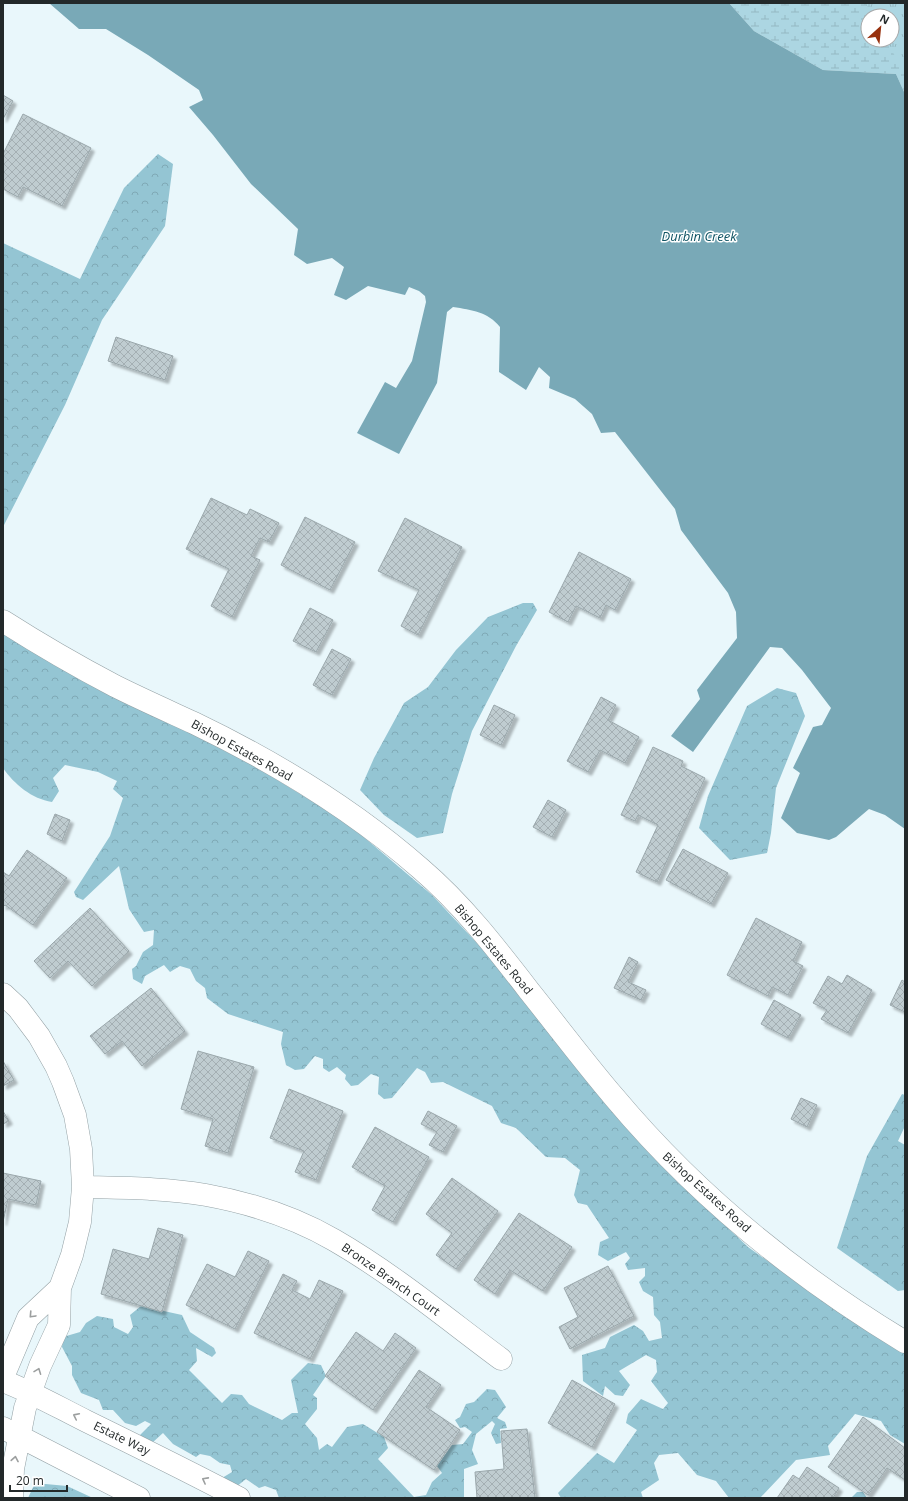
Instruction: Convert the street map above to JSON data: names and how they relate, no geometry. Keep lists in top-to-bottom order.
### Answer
{
  "streets": {
    "street": ["Bishop Estates Road", "Bronze Branch Court", "Estate Way"]
  },
  "water": ["Durbin Creek"],
  "scale_bar": "20 m",
  "north": "top right"
}
